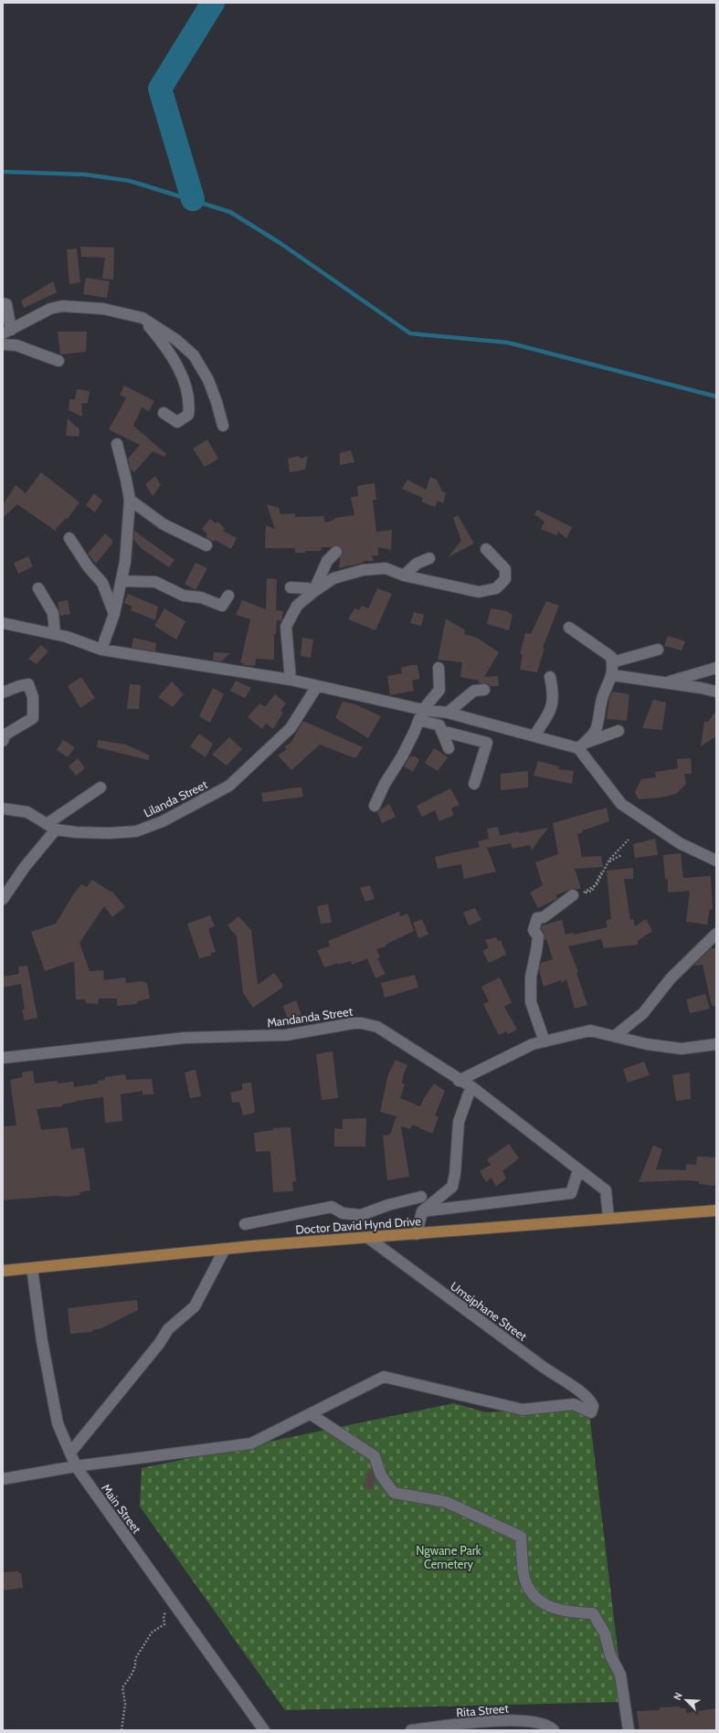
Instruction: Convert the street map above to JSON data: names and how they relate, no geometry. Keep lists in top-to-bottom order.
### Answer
{
  "streets": {
    "main road": ["Doctor David Hynd Drive"],
    "street": [
      "Lilanda Street",
      "Mandanda Street",
      "Umsiphane Street",
      "Main Street",
      "Rita Street"
    ]
  },
  "crossings": [
    ["Mandanda Street", "Doctor David Hynd Drive"],
    ["Doctor David Hynd Drive", "Umsiphane Street"],
    ["Doctor David Hynd Drive", "Main Street"]
  ],
  "parks": ["Ngwane Park Cemetery"],
  "north": "top left"
}
